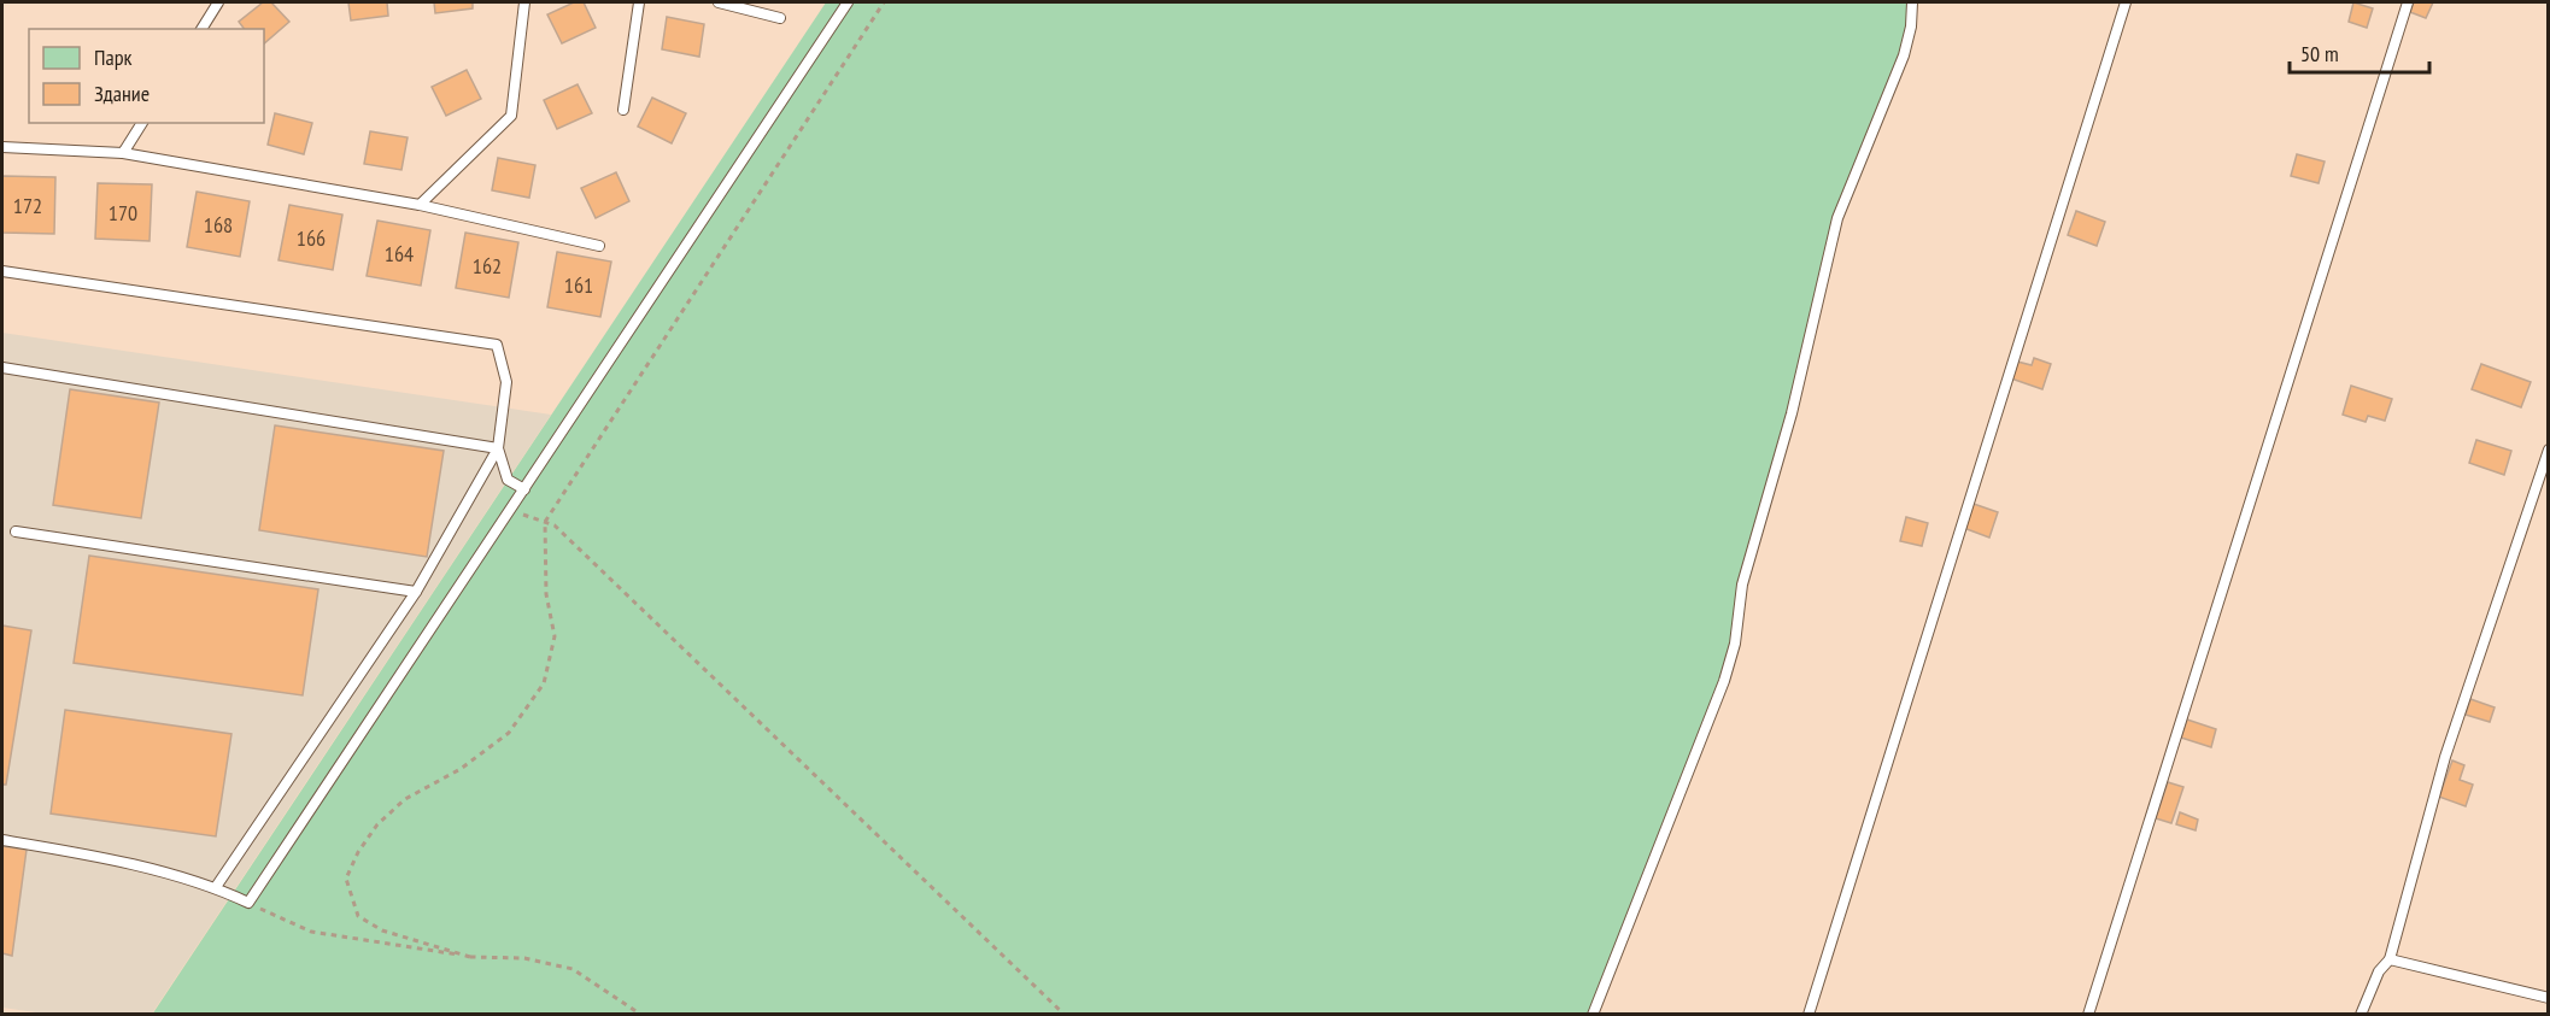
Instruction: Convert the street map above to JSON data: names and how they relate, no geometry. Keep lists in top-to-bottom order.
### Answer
{
  "house_numbers": [
    "172",
    "170",
    "168",
    "166",
    "164",
    "162",
    "161"
  ],
  "legend": ["Парк", "Здание"],
  "scale_bar": "50 m"
}
